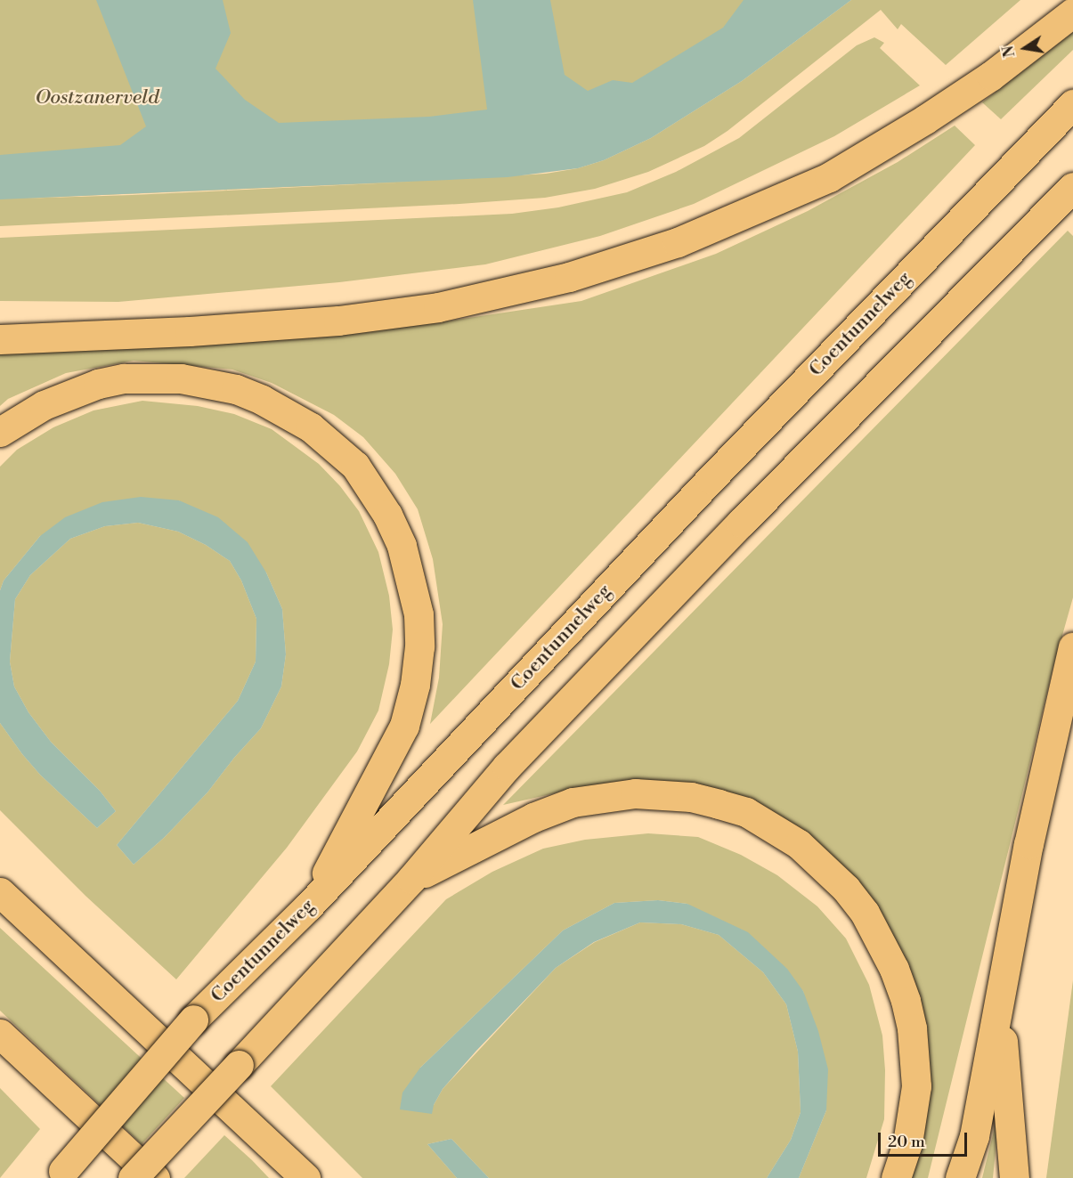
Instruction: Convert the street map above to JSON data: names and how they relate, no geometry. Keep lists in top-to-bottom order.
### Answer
{
  "streets": {
    "highway": ["Coentunnelweg"]
  },
  "parks": ["Oostzanerveld"],
  "scale_bar": "20 m",
  "north": "left"
}
